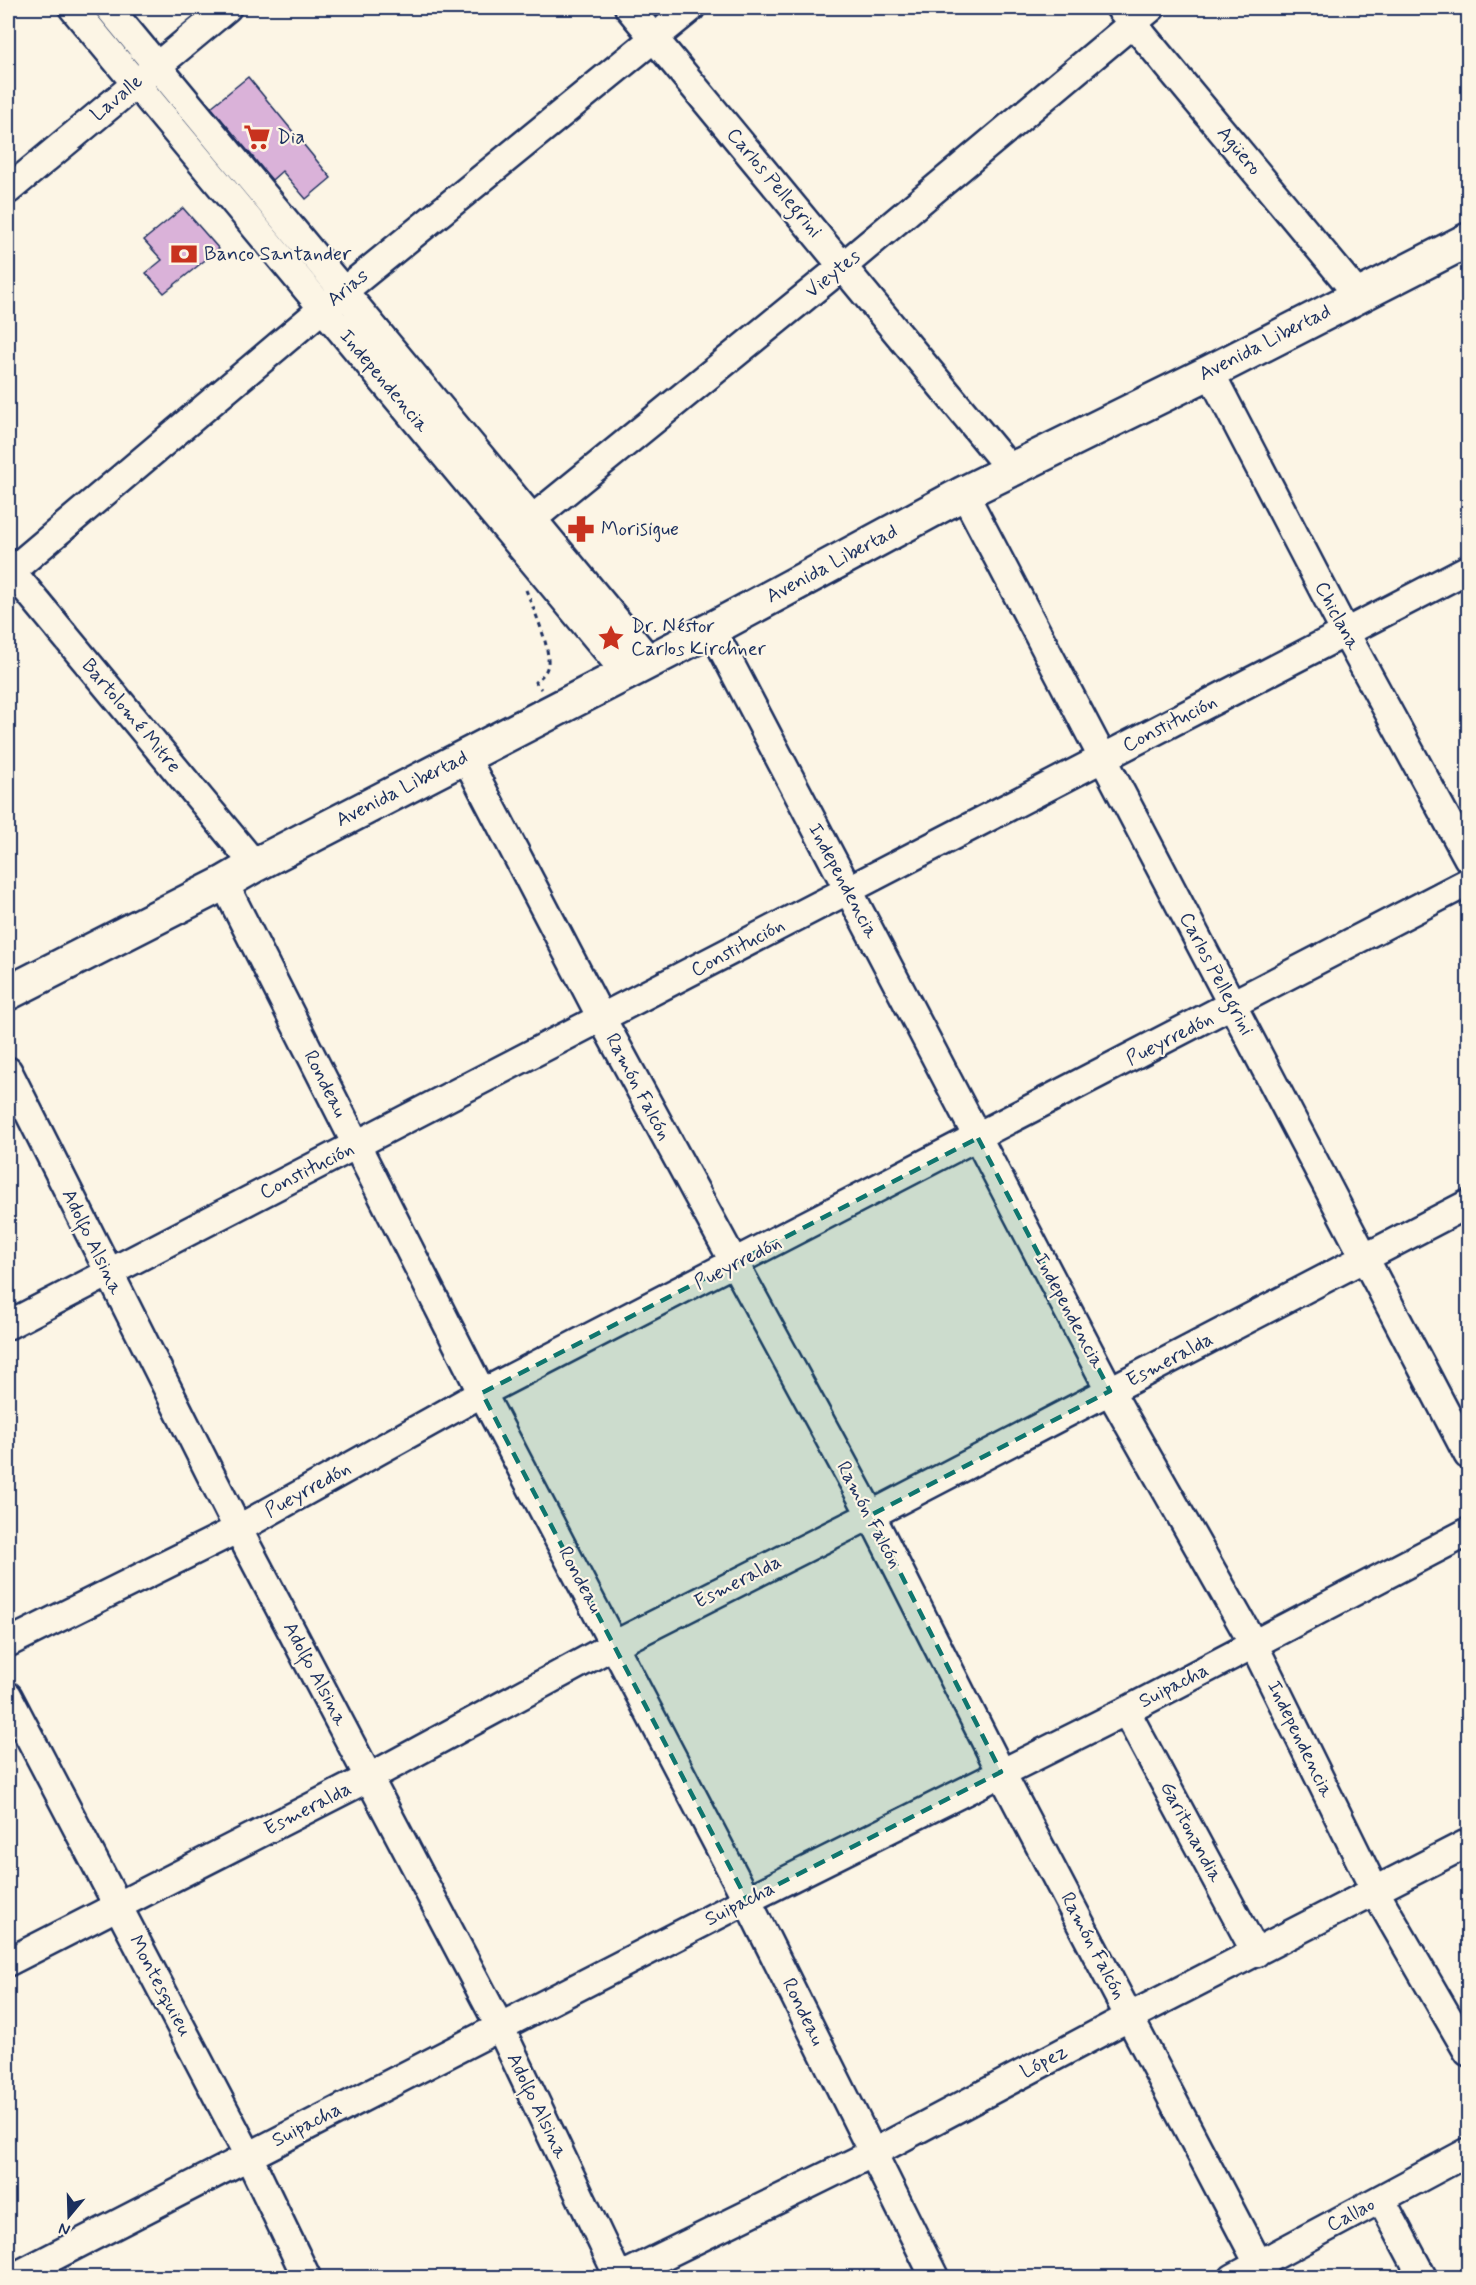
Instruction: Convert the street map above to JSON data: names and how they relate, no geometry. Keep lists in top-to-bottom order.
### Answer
{
  "streets": {
    "main road": ["Avenida Libertad"],
    "street": [
      "Lavalle",
      "Agüero",
      "Carlos Pellegrini",
      "Vieytes",
      "Arias",
      "Independencia",
      "Chiclana",
      "Bartolomé Mitre",
      "Constitución",
      "Pueyrredón",
      "Rondeau",
      "Ramón Falcón",
      "Adolfo Alsina",
      "Esmeralda",
      "Suipacha",
      "Garitonandia",
      "Montesquieu",
      "López",
      "Callao"
    ]
  },
  "crossings": [
    ["Lavalle", "Independencia"],
    ["Agüero", "Vieytes"],
    ["Agüero", "Avenida Libertad"],
    ["Carlos Pellegrini", "Vieytes"],
    ["Carlos Pellegrini", "Arias"],
    ["Carlos Pellegrini", "Avenida Libertad"],
    ["Carlos Pellegrini", "Constitución"],
    ["Carlos Pellegrini", "Pueyrredón"],
    ["Carlos Pellegrini", "Esmeralda"],
    ["Vieytes", "Independencia"],
    ["Arias", "Independencia"],
    ["Arias", "Bartolomé Mitre"],
    ["Avenida Libertad", "Independencia"],
    ["Avenida Libertad", "Chiclana"],
    ["Avenida Libertad", "Bartolomé Mitre"],
    ["Avenida Libertad", "Rondeau"],
    ["Avenida Libertad", "Ramón Falcón"],
    ["Independencia", "Constitución"],
    ["Independencia", "Pueyrredón"],
    ["Independencia", "Esmeralda"],
    ["Independencia", "Suipacha"],
    ["Independencia", "López"],
    ["Chiclana", "Constitución"],
    ["Constitución", "Rondeau"],
    ["Constitución", "Ramón Falcón"],
    ["Constitución", "Adolfo Alsina"],
    ["Pueyrredón", "Rondeau"],
    ["Pueyrredón", "Ramón Falcón"],
    ["Pueyrredón", "Adolfo Alsina"],
    ["Rondeau", "Esmeralda"],
    ["Rondeau", "Suipacha"],
    ["Rondeau", "López"],
    ["Ramón Falcón", "Esmeralda"],
    ["Ramón Falcón", "Suipacha"],
    ["Ramón Falcón", "López"],
    ["Ramón Falcón", "Callao"],
    ["Adolfo Alsina", "Esmeralda"],
    ["Adolfo Alsina", "Suipacha"],
    ["Adolfo Alsina", "López"],
    ["Esmeralda", "Montesquieu"],
    ["Suipacha", "Garitonandia"],
    ["Suipacha", "Montesquieu"],
    ["Garitonandia", "López"]
  ],
  "places": {
    "supermarket": ["Dia"],
    "bank": ["Banco Santander"],
    "pharmacy": ["Morisigue"],
    "place": ["Dr. Néstor Carlos Kirchner"]
  },
  "north": "bottom"
}
